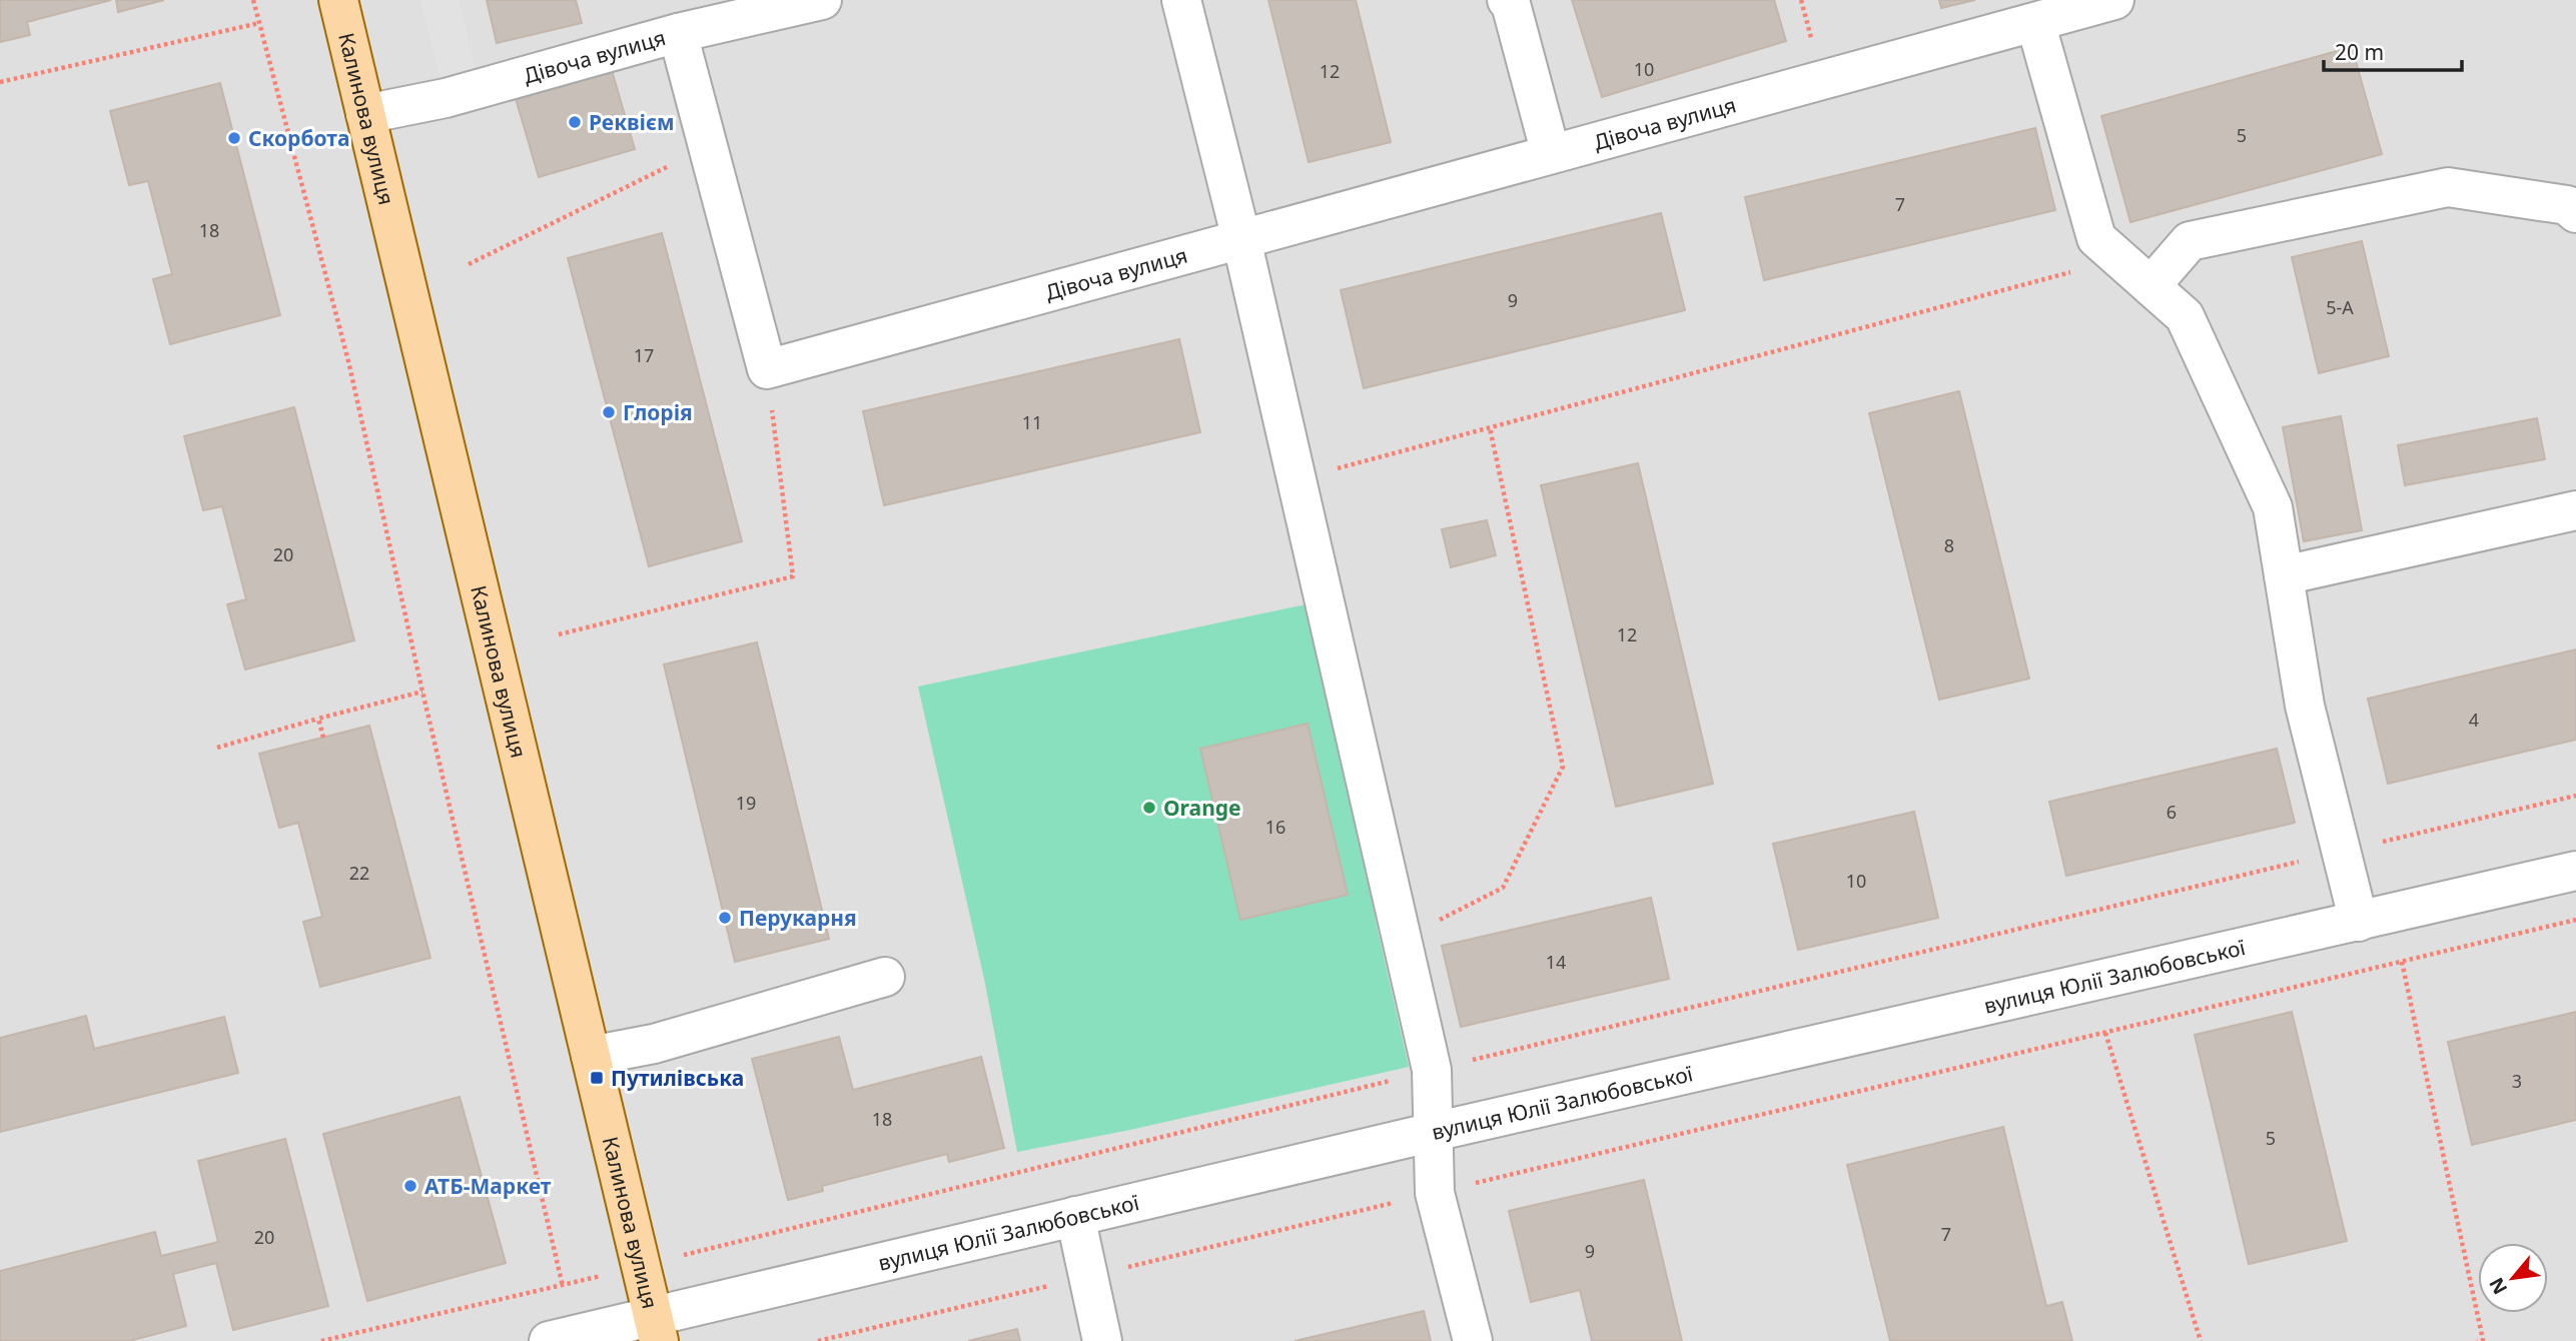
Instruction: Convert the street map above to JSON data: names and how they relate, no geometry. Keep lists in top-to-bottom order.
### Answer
{
  "streets": {
    "main road": ["Калинова вулиця"],
    "street": ["Дівоча вулиця", "вулиця Юлії Залюбовської"]
  },
  "crossings": [
    ["Дівоча вулиця", "Калинова вулиця"],
    ["Калинова вулиця", "вулиця Юлії Залюбовської"]
  ],
  "places": {
    "other": [
      "Реквієм",
      "Скорбота",
      "Глорія",
      "Orange",
      "Перукарня",
      "АТБ-Маркет"
    ],
    "transit": ["Путилівська"]
  },
  "house_numbers": [
    "10",
    "12",
    "5",
    "7",
    "18",
    "9",
    "5-А",
    "17",
    "11",
    "8",
    "20",
    "12",
    "4",
    "19",
    "6",
    "16",
    "22",
    "10",
    "14",
    "3",
    "18",
    "5",
    "7",
    "20",
    "9"
  ],
  "scale_bar": "20 m",
  "north": "bottom left"
}
